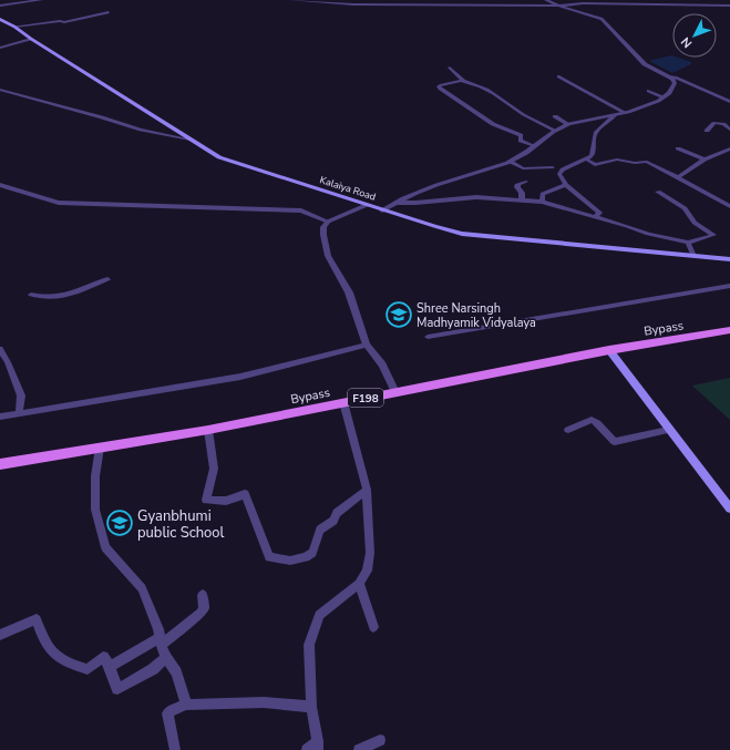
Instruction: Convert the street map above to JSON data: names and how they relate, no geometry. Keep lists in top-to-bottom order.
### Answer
{
  "streets": {
    "main road": ["Kalaiya Road", "Bypass", "F198"]
  },
  "places": {
    "school or university": ["Shree Narsingh Madhyamik Vidyalaya", "Gyanbhumi public School"]
  },
  "north": "bottom left"
}
